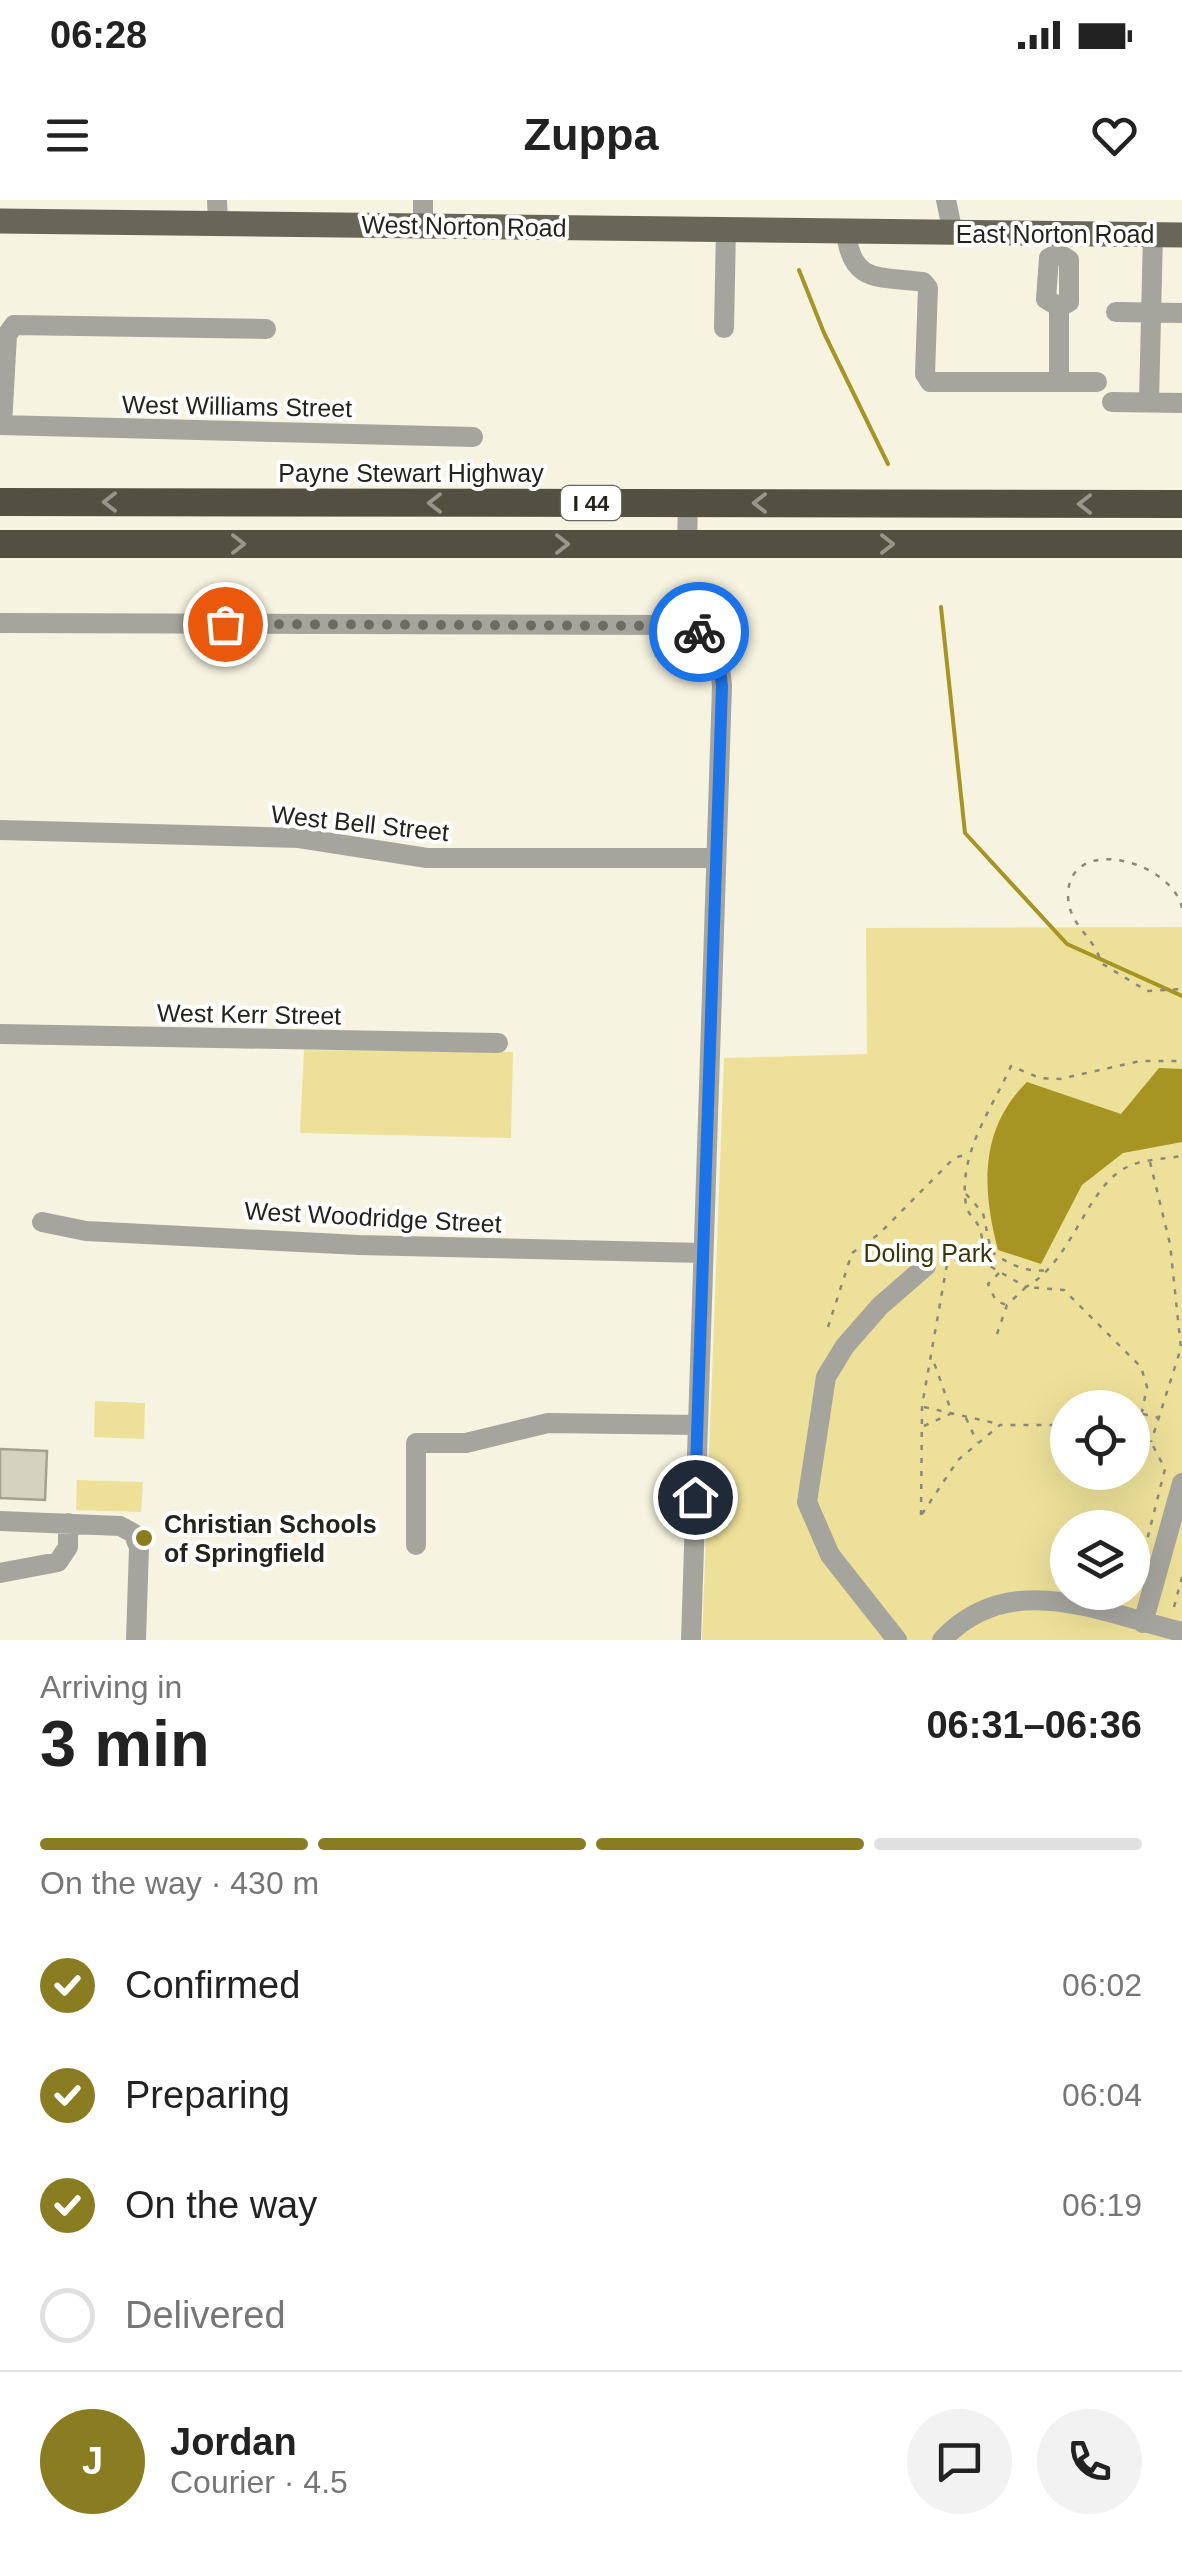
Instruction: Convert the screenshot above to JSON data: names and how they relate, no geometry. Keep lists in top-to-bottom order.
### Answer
{
  "streets": {
    "highway": ["Payne Stewart Highway", "I 44"],
    "main road": ["West Norton Road", "East Norton Road"],
    "street": [
      "West Williams Street",
      "West Bell Street",
      "West Kerr Street",
      "West Woodridge Street"
    ]
  },
  "crossings": [
    ["West Norton Road", "East Norton Road"]
  ],
  "parks": ["Doling Park"],
  "places": ["Christian Schools of Springfield"],
  "page": {
    "status": "06:28",
    "header": "Zuppa",
    "heading": ["3 min", "Arriving in", "06:31–06:36"],
    "panel": ["Jordan", "Courier · 4.5"],
    "bar": "On the way · 430 m",
    "list": [
      ["Confirmed", "06:02"],
      ["Preparing", "06:04"],
      ["On the way", "06:19"],
      "Delivered"
    ],
    "round": "J"
  }
}
